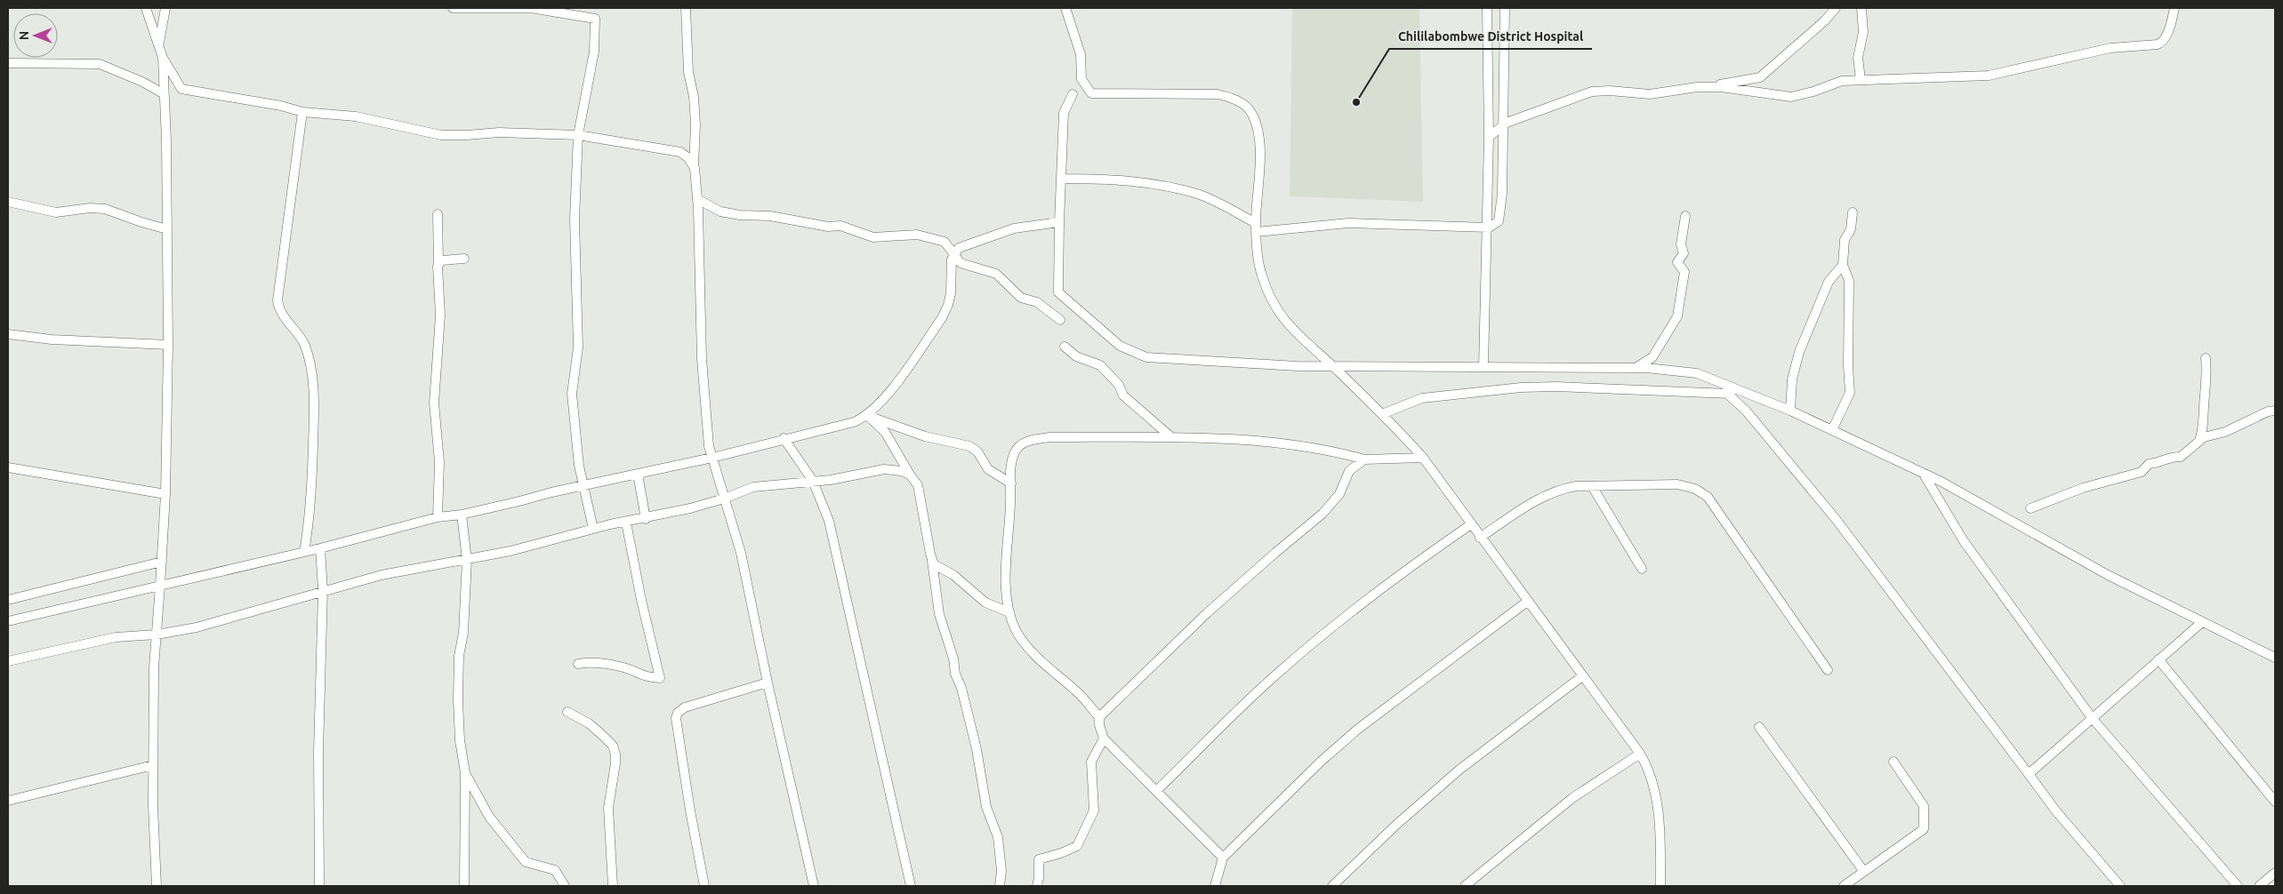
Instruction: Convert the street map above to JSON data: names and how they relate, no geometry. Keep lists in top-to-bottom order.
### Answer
{
  "places": ["Chililabombwe District Hospital"],
  "north": "left"
}
